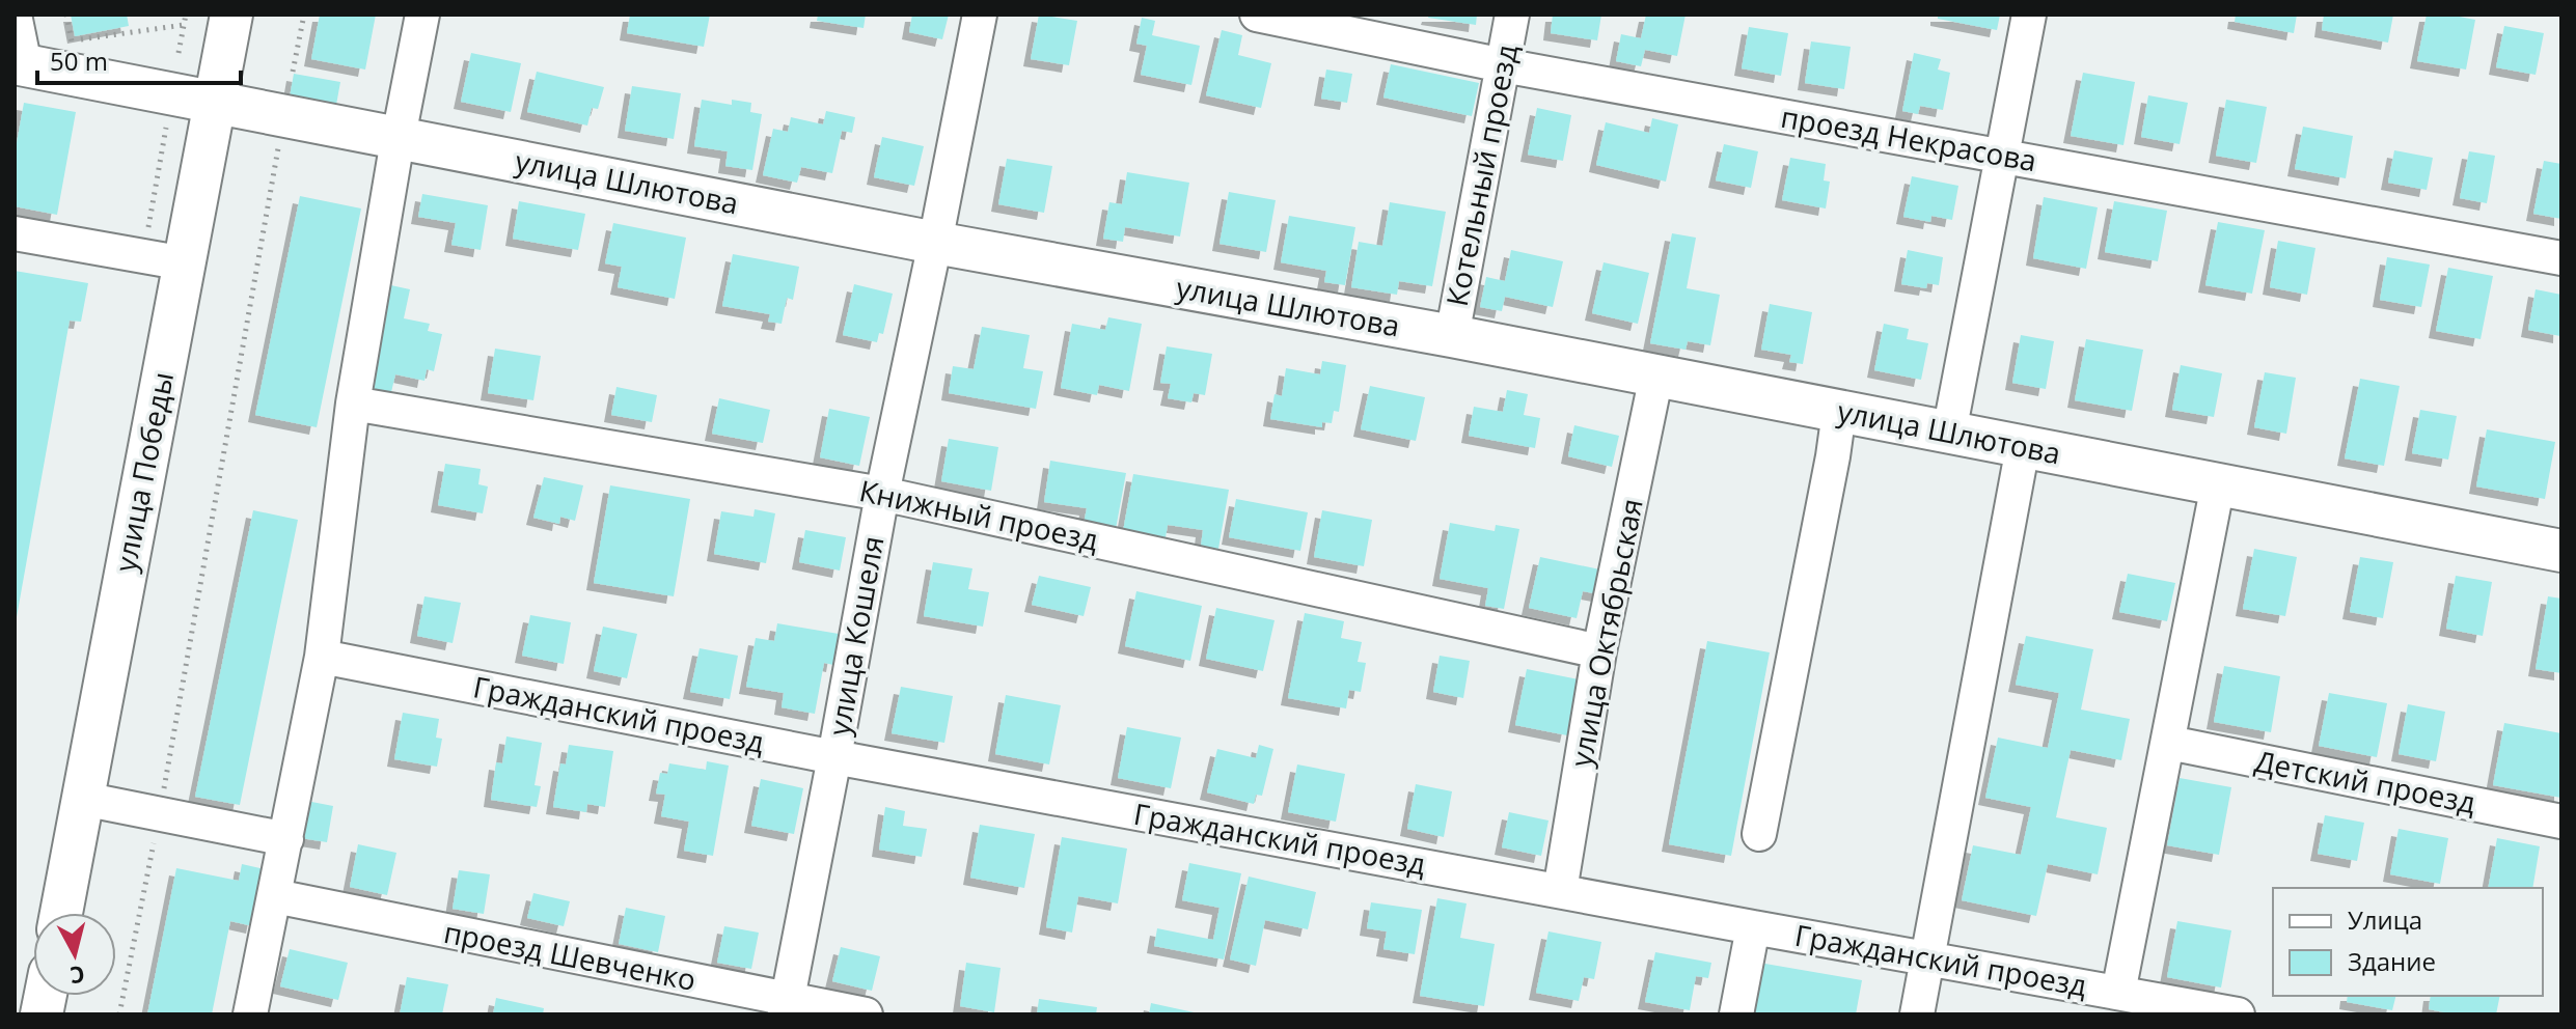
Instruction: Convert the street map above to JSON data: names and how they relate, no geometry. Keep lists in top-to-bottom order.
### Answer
{
  "streets": {
    "main road": ["улица Шлютова", "улица Победы"],
    "street": [
      "проезд Некрасова",
      "Котельный проезд",
      "Книжный проезд",
      "улица Октябрьская",
      "улица Кошеля",
      "Гражданский проезд",
      "Детский проезд",
      "проезд Шевченко"
    ]
  },
  "crossings": [
    ["проезд Некрасова", "Котельный проезд"],
    ["Котельный проезд", "улица Шлютова"],
    ["улица Шлютова", "улица Победы"],
    ["улица Шлютова", "улица Октябрьская"],
    ["улица Шлютова", "улица Кошеля"],
    ["Книжный проезд", "улица Октябрьская"],
    ["Книжный проезд", "улица Кошеля"],
    ["улица Октябрьская", "Гражданский проезд"],
    ["улица Кошеля", "Гражданский проезд"],
    ["улица Кошеля", "проезд Шевченко"]
  ],
  "legend": ["Улица", "Здание"],
  "scale_bar": "50 m",
  "north": "bottom"
}
